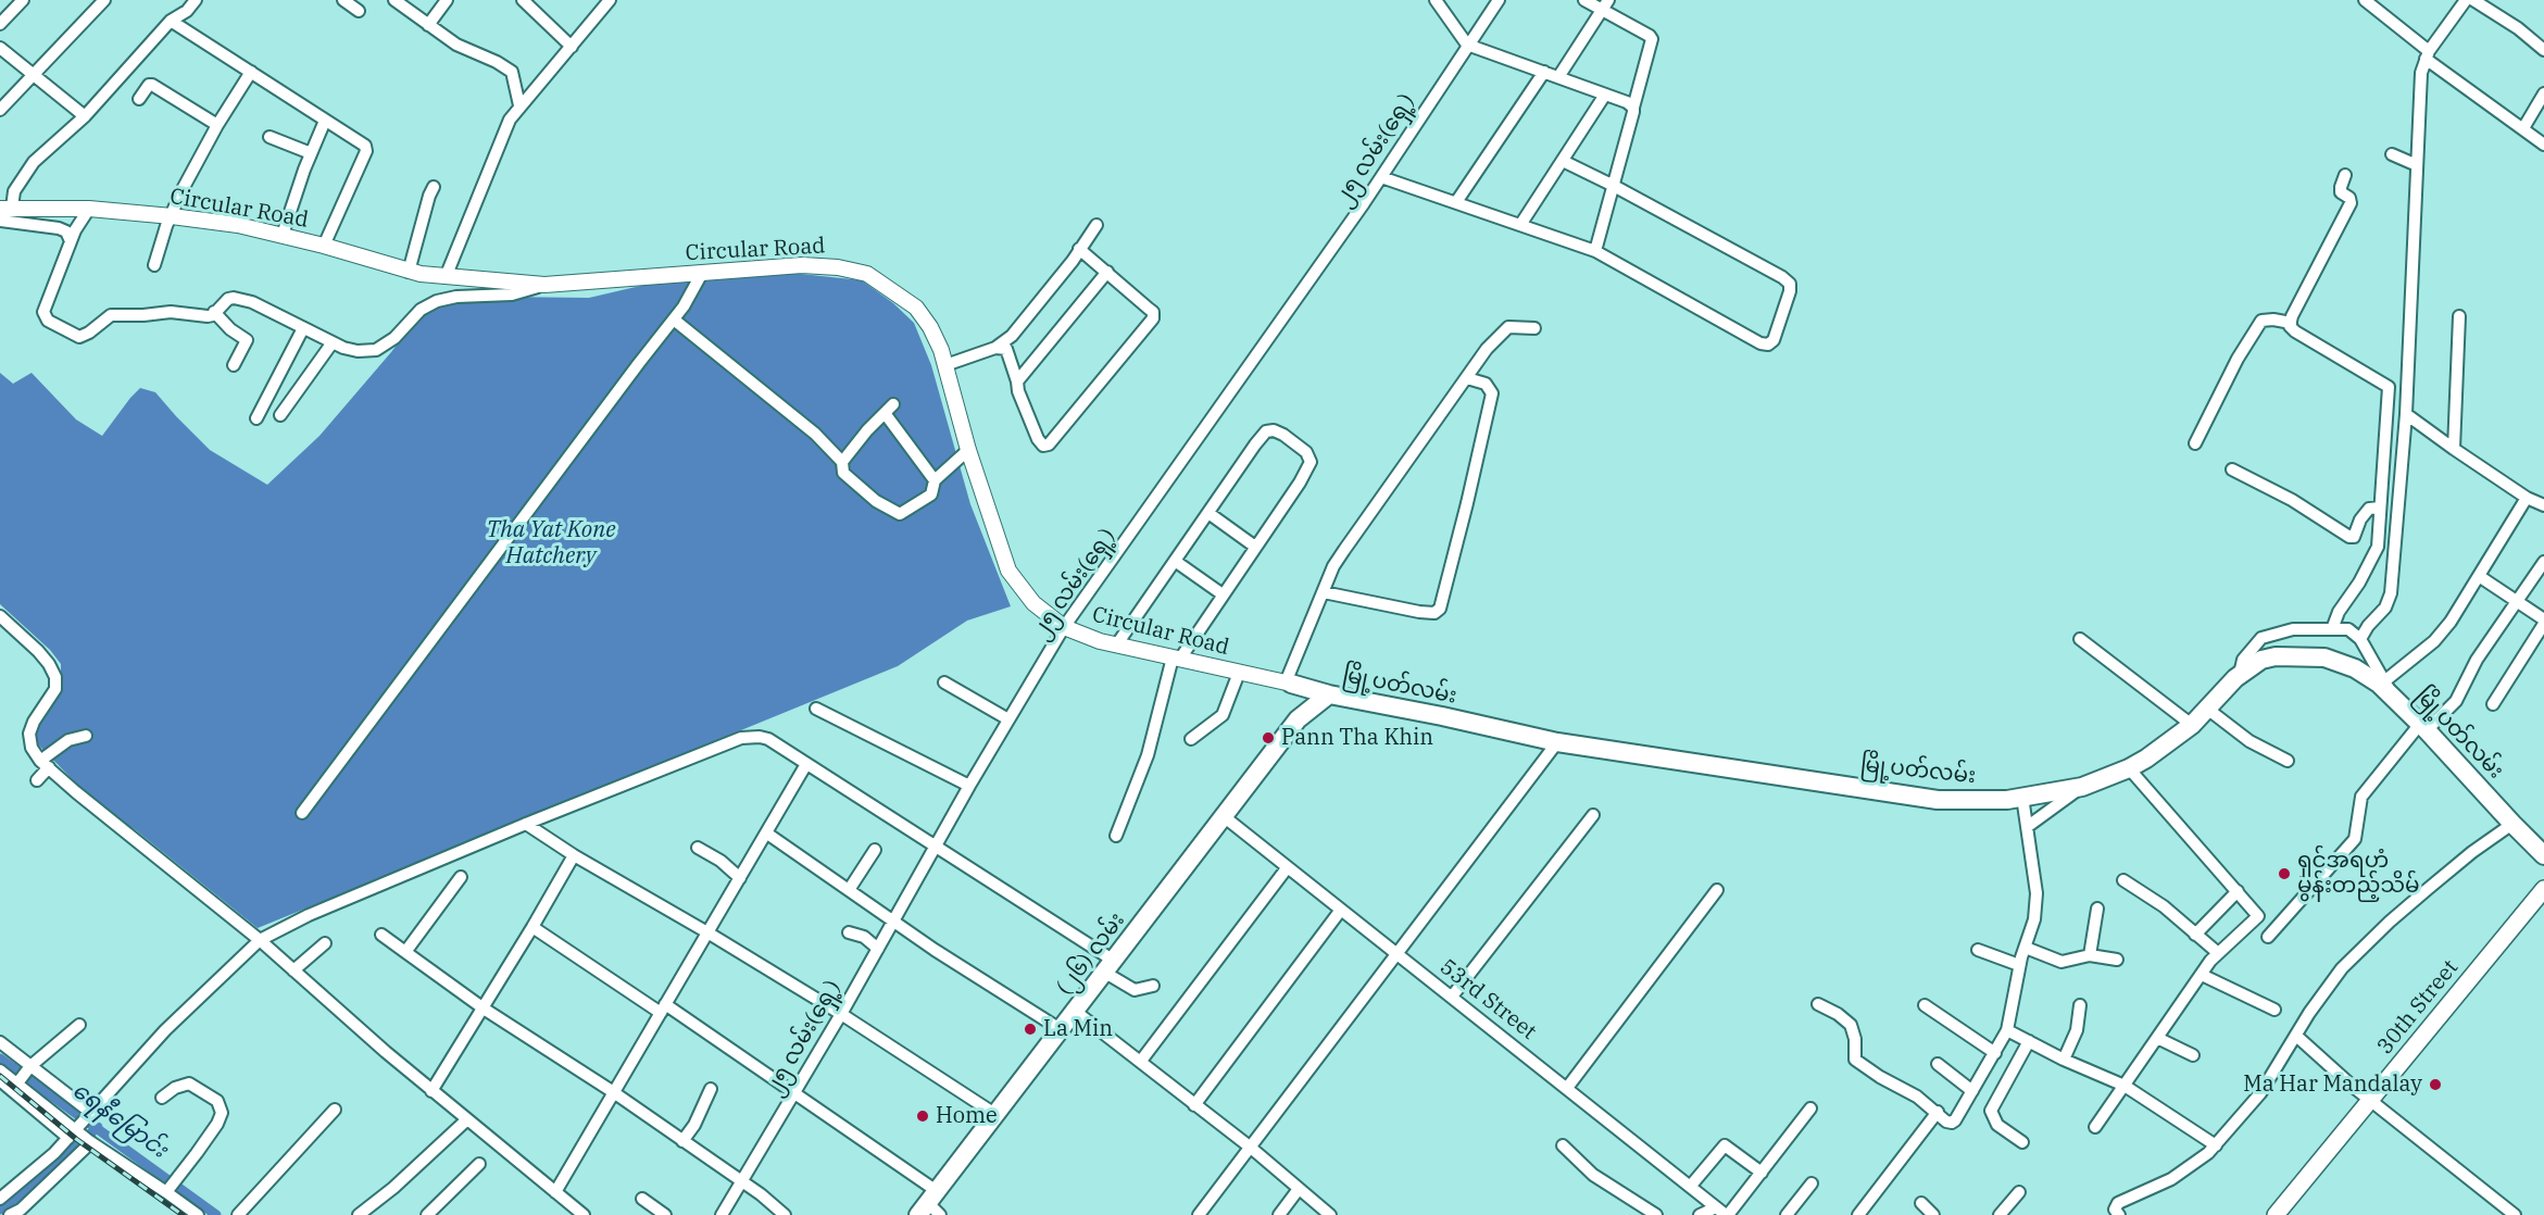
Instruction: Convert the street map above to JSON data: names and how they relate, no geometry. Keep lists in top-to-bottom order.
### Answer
{
  "streets": {
    "main road": ["မြို့ပတ်လမ်း", "(၂၆) လမ်း", "30th Street"],
    "street": ["၂၅ လမ်း(ရှေ့)", "Circular Road", "53rd Street"]
  },
  "crossings": [
    ["၂၅ လမ်း(ရှေ့)", "Circular Road"],
    ["Circular Road", "မြို့ပတ်လမ်း"],
    ["မြို့ပတ်လမ်း", "(၂၆) လမ်း"],
    ["(၂၆) လမ်း", "53rd Street"]
  ],
  "water": ["Tha Yat Kone Hatchery", "ရေနီမြောင်း"],
  "places": [
    "Pann Tha Khin",
    "ရှင်အရဟံ မွန်းတည့်သိမ်",
    "La Min",
    "Ma Har Mandalay",
    "Home"
  ]
}
